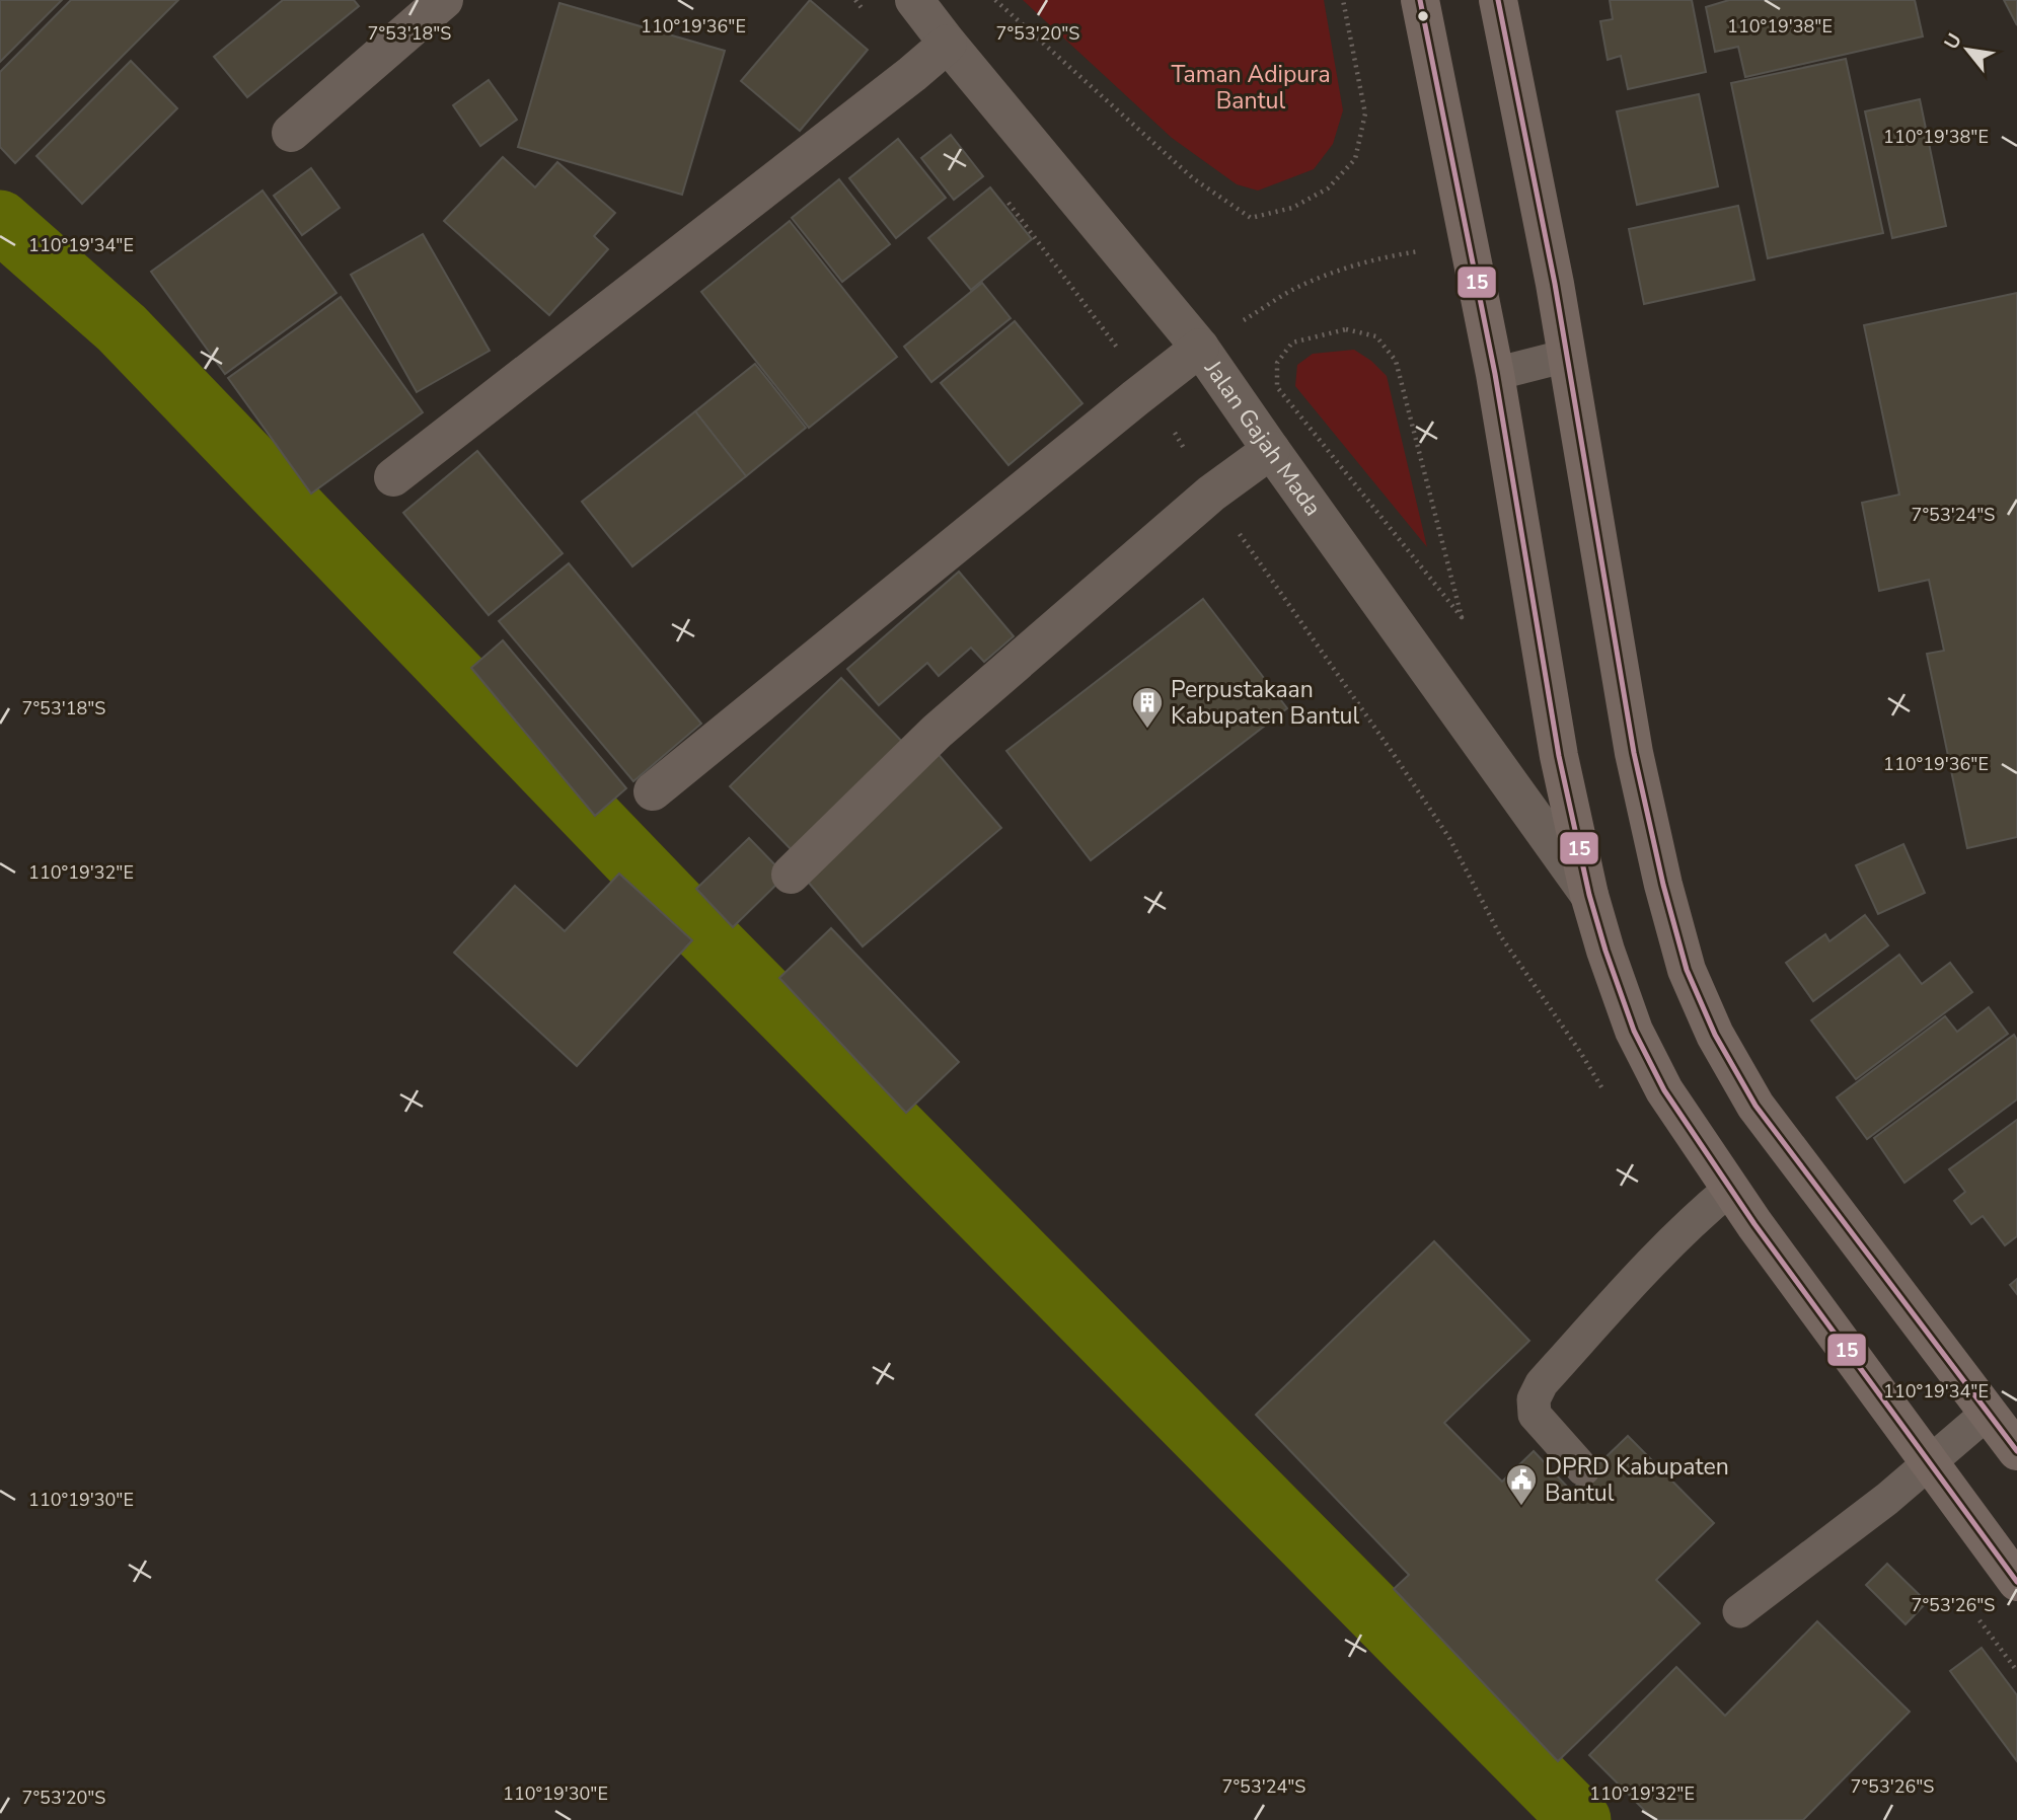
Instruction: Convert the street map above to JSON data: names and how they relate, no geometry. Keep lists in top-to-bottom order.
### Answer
{
  "streets": {
    "street": ["Jalan Gajah Mada"]
  },
  "parks": ["Taman Adipura Bantul"],
  "places": {
    "building": ["Perpustakaan Kabupaten Bantul"],
    "public building": ["DPRD Kabupaten Bantul"]
  },
  "lines": ["transit line 15"],
  "north": "top left",
  "coordinates": [
    "110°19'36\"E",
    "110°19'38\"E",
    "7°53'18\"S",
    "7°53'20\"S",
    "110°19'34\"E",
    "7°53'24\"S",
    "110°19'32\"E",
    "110°19'30\"E",
    "7°53'26\"S"
  ]
}
